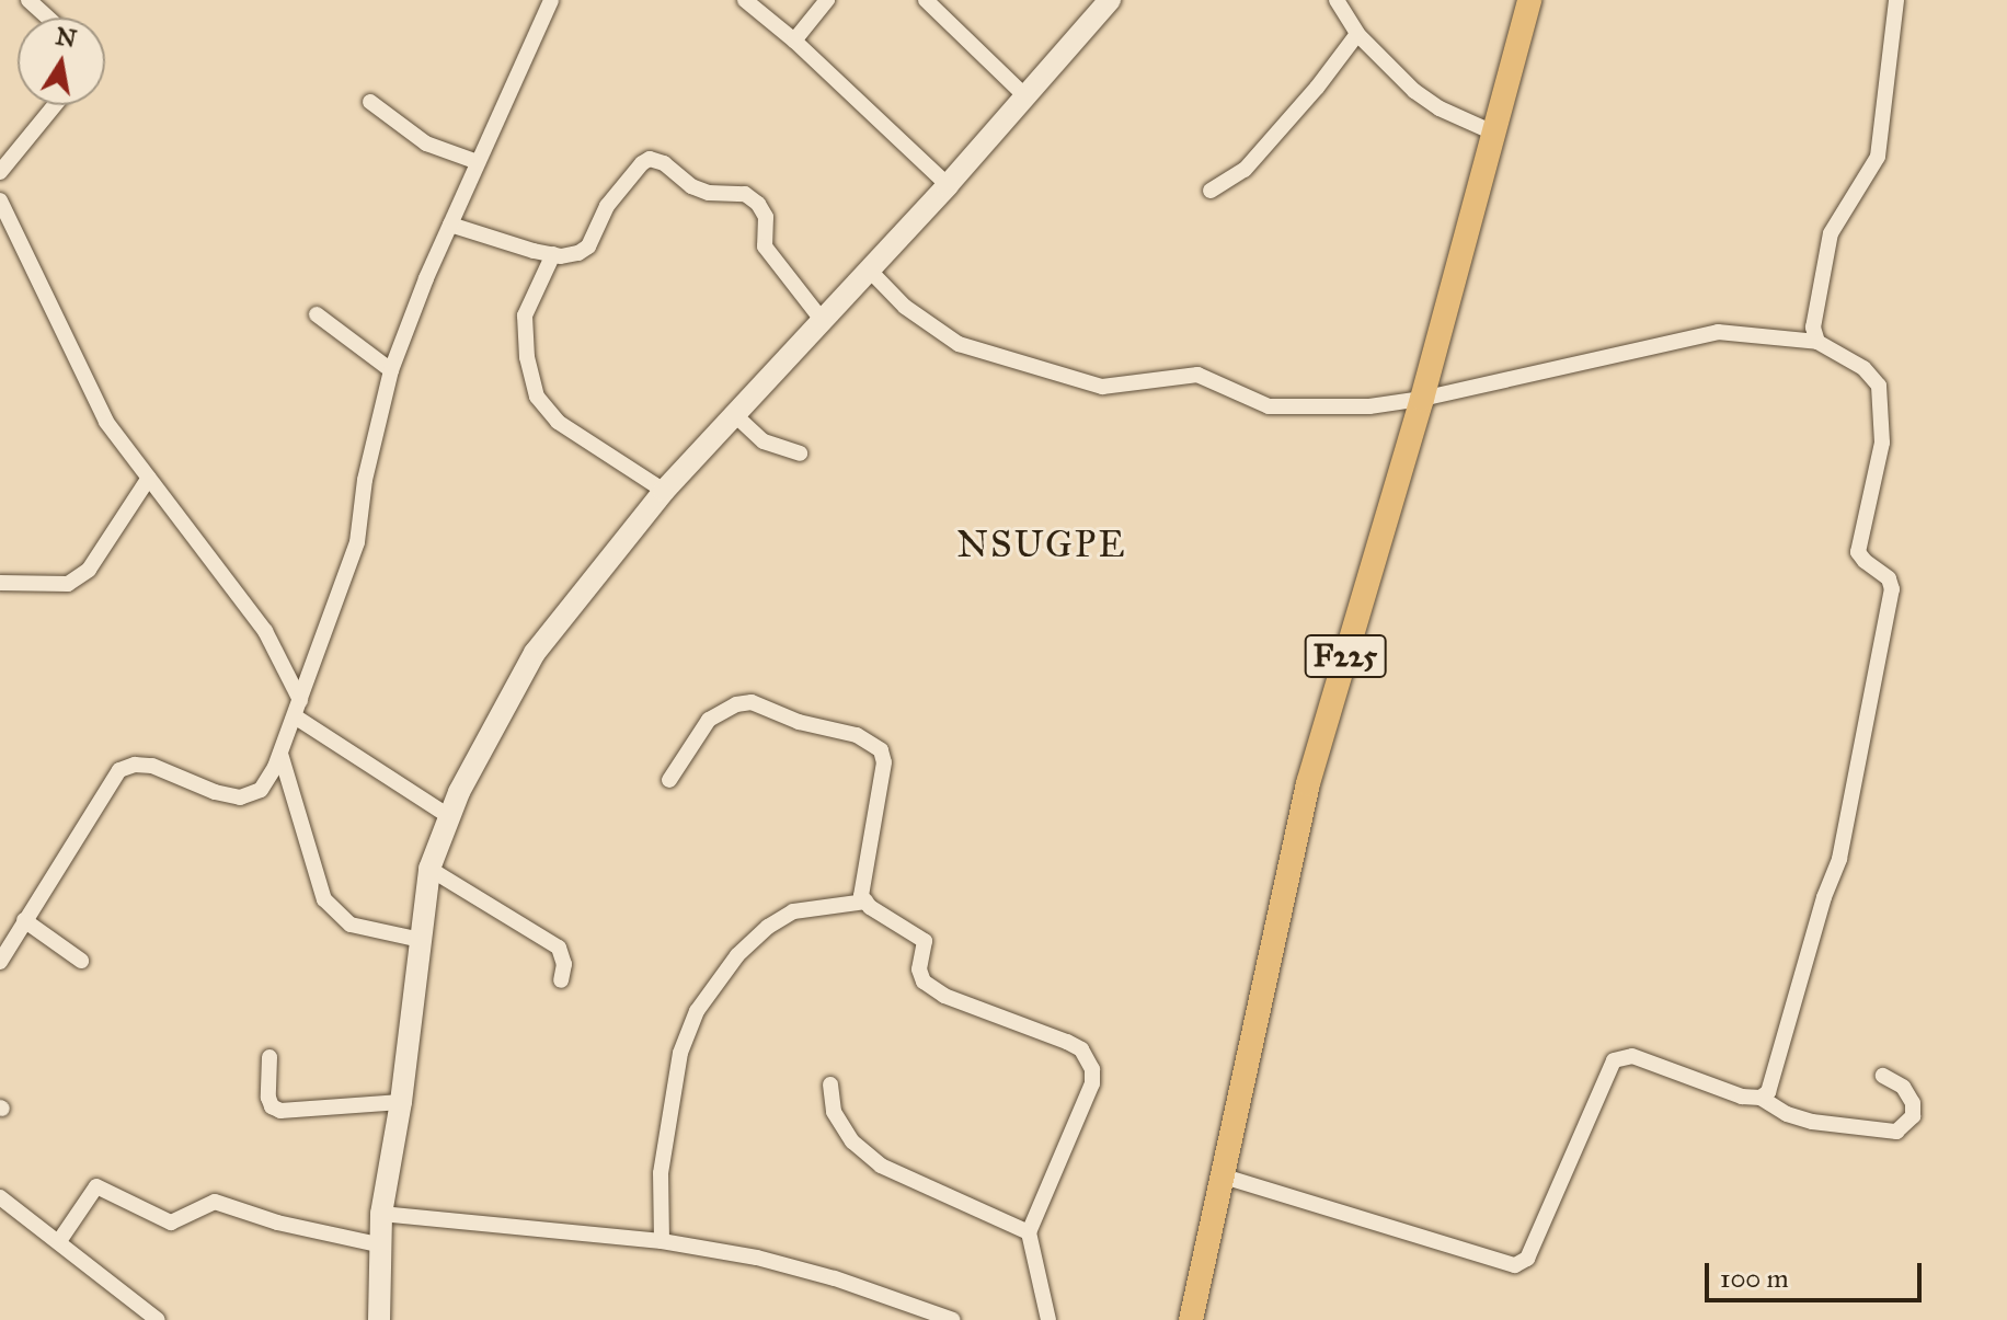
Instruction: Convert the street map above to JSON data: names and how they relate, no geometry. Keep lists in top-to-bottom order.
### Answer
{
  "streets": {
    "main road": ["F225"]
  },
  "districts": ["NSUGPE"],
  "scale_bar": "100 m",
  "north": "top"
}
